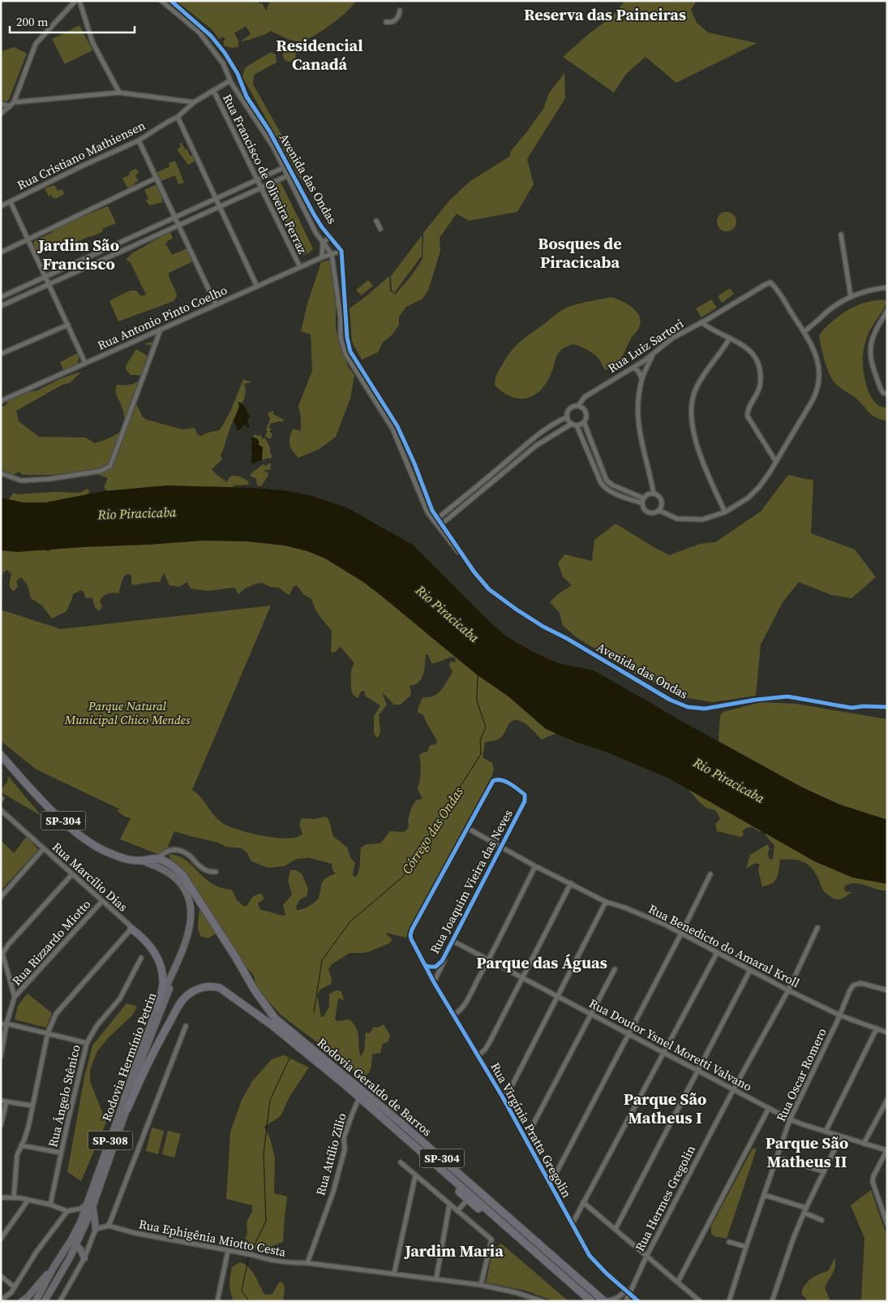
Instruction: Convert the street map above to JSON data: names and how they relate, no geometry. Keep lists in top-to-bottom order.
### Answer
{
  "streets": {
    "highway": ["SP-304", "Rodovia Geraldo de Barros"],
    "main road": ["Rodovia Hermínio Petrin", "SP-308"],
    "street": [
      "Rua Cristiano Mathiensen",
      "Rua Francisco de Oliveira Ferraz",
      "Avenida das Ondas",
      "Rua Antonio Pinto Coelho",
      "Rua Luiz Sartori",
      "Rua Marcílio Dias",
      "Rua Joaquim Vieira das Neves",
      "Rua Rizzardo Miotto",
      "Rua Benedicto do Amaral Kroll",
      "Rua Doutor Ysnel Moretti Valvano",
      "Rua Oscar Romero",
      "Rua Ângelo Stênico",
      "Rua Virgínia Pratta Gregolin",
      "Rua Attílio Zilio",
      "Rua Hermes Gregolin",
      "Rua Ephigênia Miotto Cesta"
    ]
  },
  "crossings": [
    ["Rua Cristiano Mathiensen", "Rua Francisco de Oliveira Ferraz"],
    ["Rua Cristiano Mathiensen", "Avenida das Ondas"],
    ["Rua Francisco de Oliveira Ferraz", "Rua Antonio Pinto Coelho"],
    ["Avenida das Ondas", "Rua Antonio Pinto Coelho"],
    ["SP-304", "Rodovia Hermínio Petrin"],
    ["Rua Marcílio Dias", "Rua Rizzardo Miotto"],
    ["Rua Joaquim Vieira das Neves", "Rua Benedicto do Amaral Kroll"],
    ["Rua Joaquim Vieira das Neves", "Rua Doutor Ysnel Moretti Valvano"],
    ["Rua Joaquim Vieira das Neves", "Rua Virgínia Pratta Gregolin"],
    ["Rua Benedicto do Amaral Kroll", "Rua Oscar Romero"],
    ["Rua Benedicto do Amaral Kroll", "Rua Virgínia Pratta Gregolin"],
    ["Rua Benedicto do Amaral Kroll", "Rua Hermes Gregolin"],
    ["Rua Doutor Ysnel Moretti Valvano", "Rua Oscar Romero"],
    ["Rua Doutor Ysnel Moretti Valvano", "Rua Hermes Gregolin"],
    ["Rodovia Geraldo de Barros", "Rua Attílio Zilio"],
    ["Rua Virgínia Pratta Gregolin", "Rua Hermes Gregolin"],
    ["Rua Attílio Zilio", "Rua Ephigênia Miotto Cesta"]
  ],
  "districts": [
    "Reserva das Paineiras",
    "Residencial Canadá",
    "Bosques de Piracicaba",
    "Jardim São Francisco",
    "Parque das Águas",
    "Parque São Matheus I",
    "Parque São Matheus II",
    "Jardim Maria"
  ],
  "water": ["Rio Piracicaba", "Córrego das Ondas"],
  "parks": ["Parque Natural Municipal Chico Mendes"],
  "scale_bar": "200 m"
}
